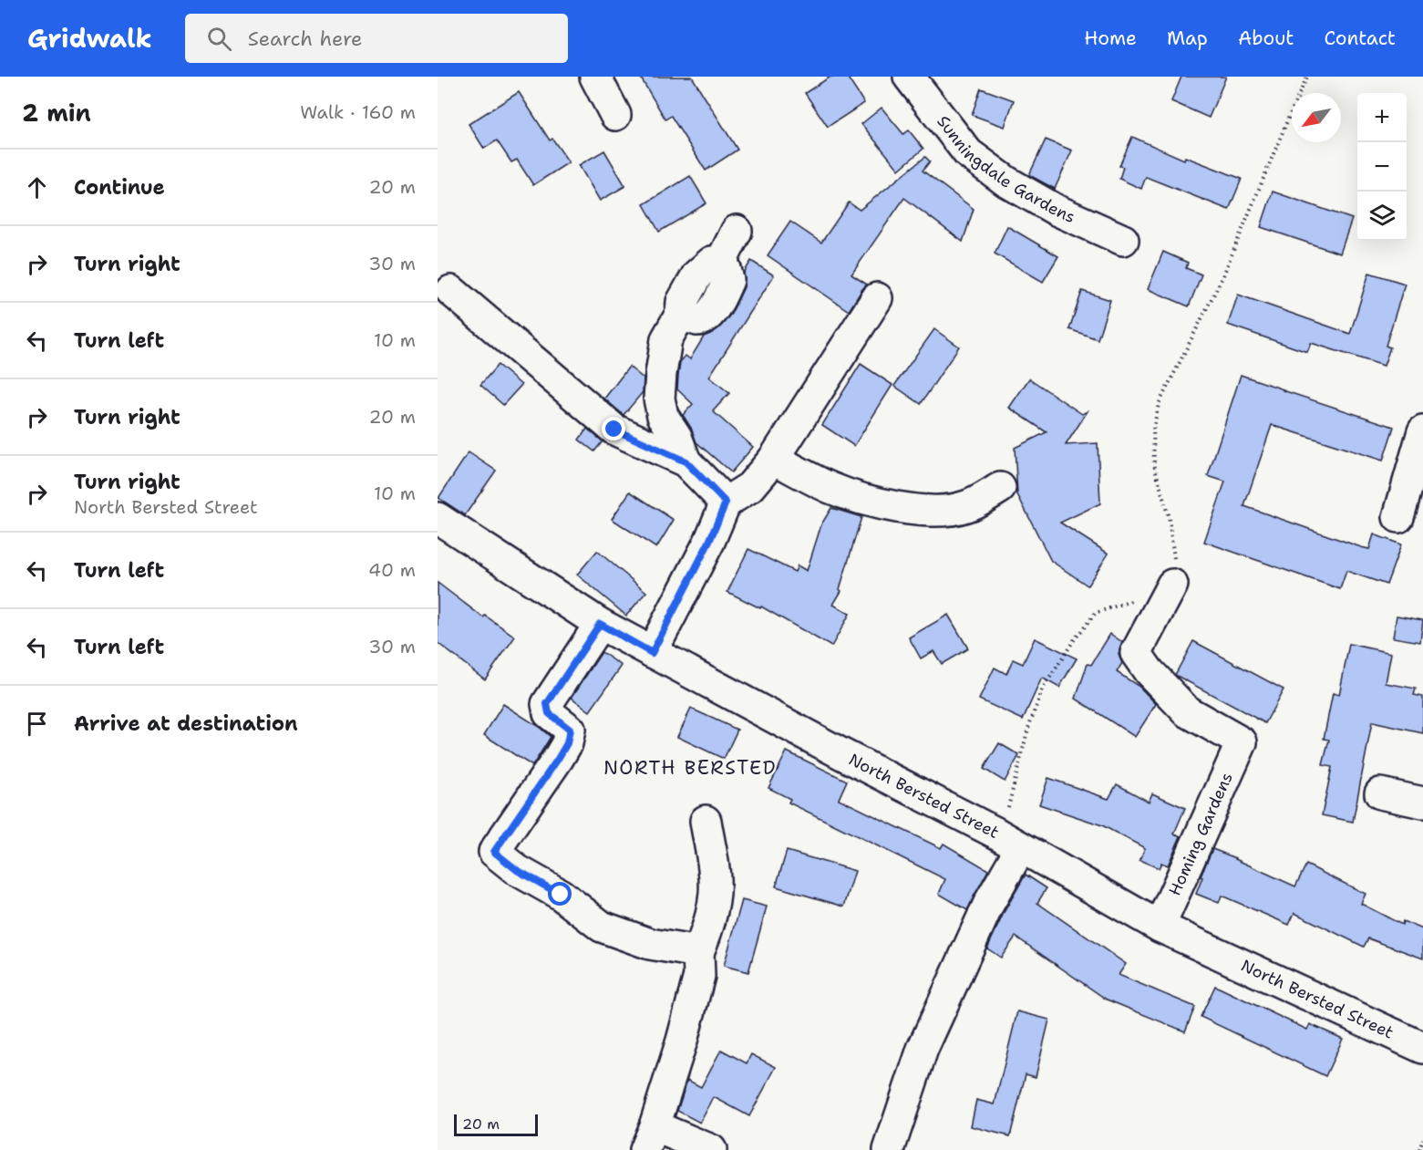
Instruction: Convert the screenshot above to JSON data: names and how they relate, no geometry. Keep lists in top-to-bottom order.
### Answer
{
  "streets": {
    "street": ["Sunningdale Gardens", "North Bersted Street", "Homing Gardens"]
  },
  "crossings": [
    ["North Bersted Street", "Homing Gardens"]
  ],
  "districts": ["NORTH BERSTED"],
  "scale_bar": "20 m",
  "north": "bottom left",
  "page": {
    "header": "Gridwalk",
    "search": "Search here",
    "nav": [
      "Home",
      "Map",
      "About",
      "Contact"
    ],
    "heading": ["2 min", "Walk · 160 m"],
    "map_buttons": ["+", "−"],
    "list": [
      ["Continue", "20 m"],
      ["Turn right", "30 m"],
      ["Turn left", "10 m"],
      ["Turn right", "20 m"],
      ["Turn right", "North Bersted Street", "10 m"],
      ["Turn left", "40 m"],
      ["Turn left", "30 m"],
      "Arrive at destination"
    ],
    "scale": "20 m"
  }
}
